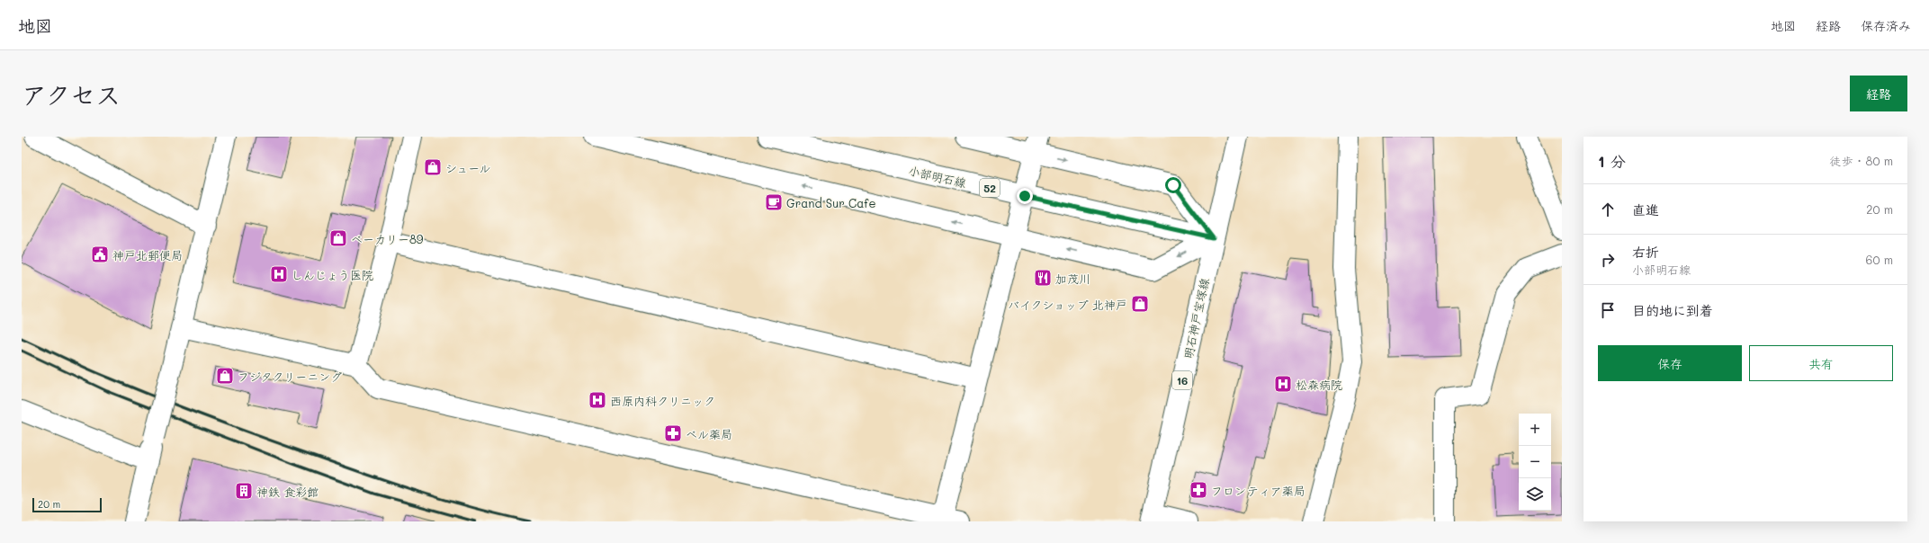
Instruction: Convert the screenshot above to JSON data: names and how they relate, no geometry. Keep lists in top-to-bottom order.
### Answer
{
  "streets": {
    "street": [
      "小部明石線",
      "52",
      "明石神戸宝塚線",
      "16"
    ]
  },
  "crossings": [
    ["小部明石線", "明石神戸宝塚線"]
  ],
  "places": {
    "shop": [
      "シュール",
      "ベーカリー89",
      "バイクショップ 北神戸",
      "フジタクリーニング"
    ],
    "cafe": ["Grand Sur Cafe"],
    "public building": ["神戸北郵便局"],
    "hospital": ["しんじょう医院", "松森病院", "西原内科クリニック"],
    "restaurant": ["加茂川"],
    "pharmacy": ["ベル薬局", "フロンティア薬局"],
    "building": ["神鉄 食彩館"]
  },
  "scale_bar": "20 m",
  "page": {
    "header": "地図",
    "nav": ["地図", "経路", "保存済み"],
    "title": "アクセス",
    "buttons": [
      "経路",
      ["保存", "共有"]
    ],
    "heading": ["1 分", "徒歩 · 80 m"],
    "list": [
      ["直進", "20 m"],
      ["右折", "小部明石線", "60 m"],
      "目的地に到着"
    ],
    "map_buttons": ["+", "−"],
    "scale": "20 m"
  }
}
